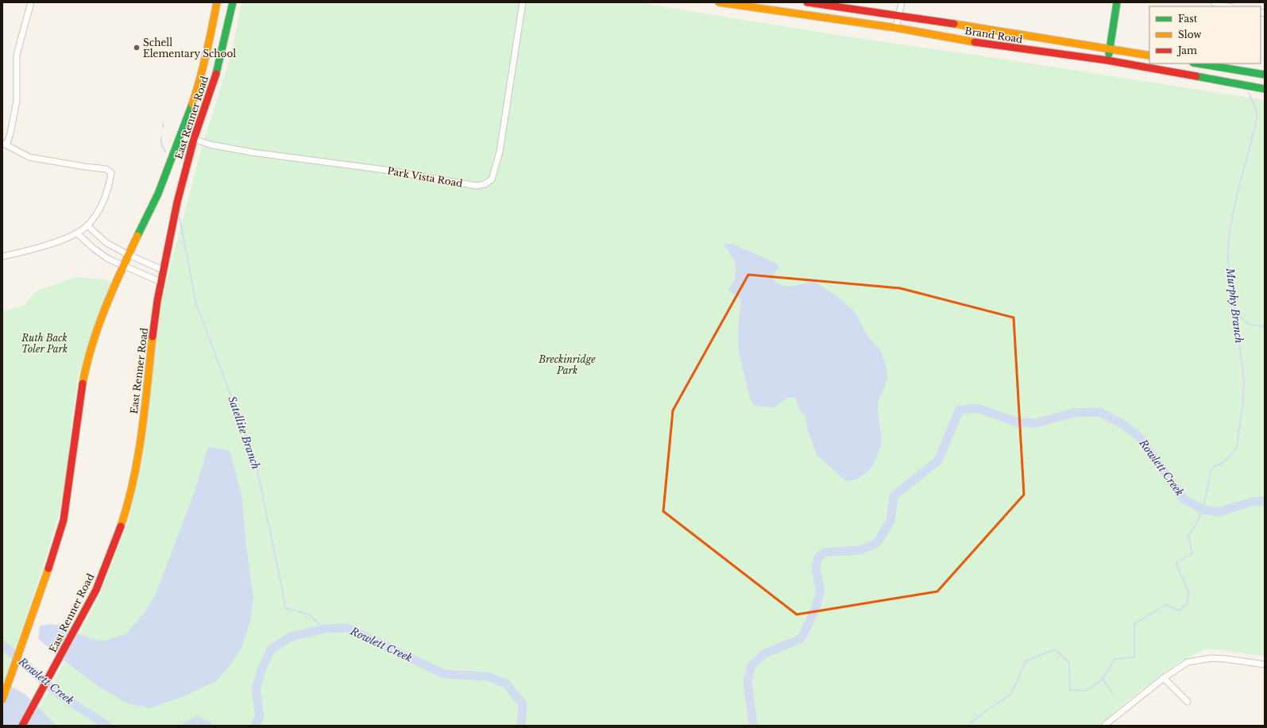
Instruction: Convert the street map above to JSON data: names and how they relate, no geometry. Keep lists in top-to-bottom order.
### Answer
{
  "streets": {
    "main road": ["Brand Road", "East Renner Road"],
    "street": ["Park Vista Road"]
  },
  "crossings": [
    ["East Renner Road", "Park Vista Road"]
  ],
  "water": ["Murphy Branch", "Satellite Branch", "Rowlett Creek"],
  "parks": ["Ruth Back Toler Park", "Breckinridge Park"],
  "places": ["Schell Elementary School"],
  "legend": ["Fast", "Slow", "Jam"]
}
